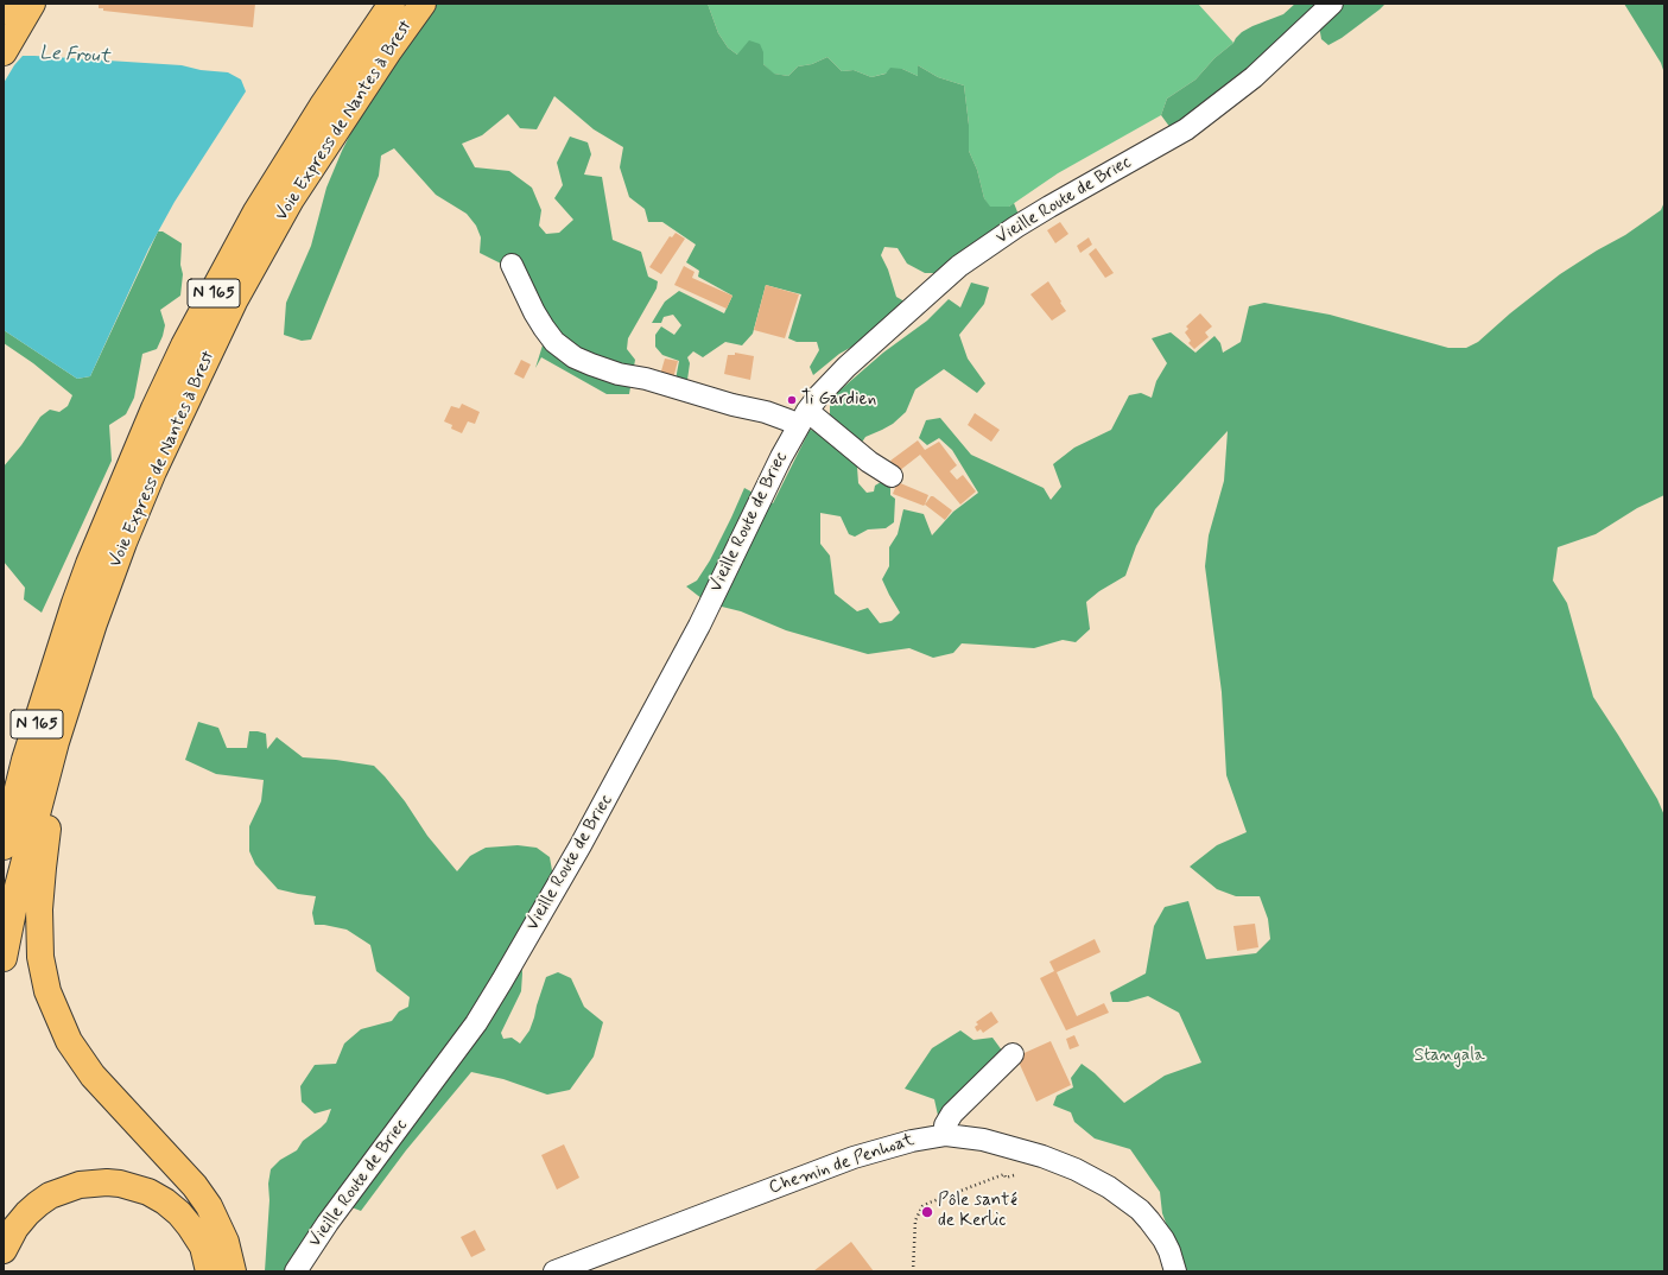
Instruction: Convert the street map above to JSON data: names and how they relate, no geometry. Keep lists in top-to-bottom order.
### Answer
{
  "streets": {
    "main road": ["Voie Express de Nantes à Brest", "N 165"],
    "street": ["Vieille Route de Briec", "Chemin de Penhoat"]
  },
  "water": ["Le Frout"],
  "parks": ["Stangala"],
  "places": ["Ti Gardien", "Pôle santé de Kerlic"]
}
